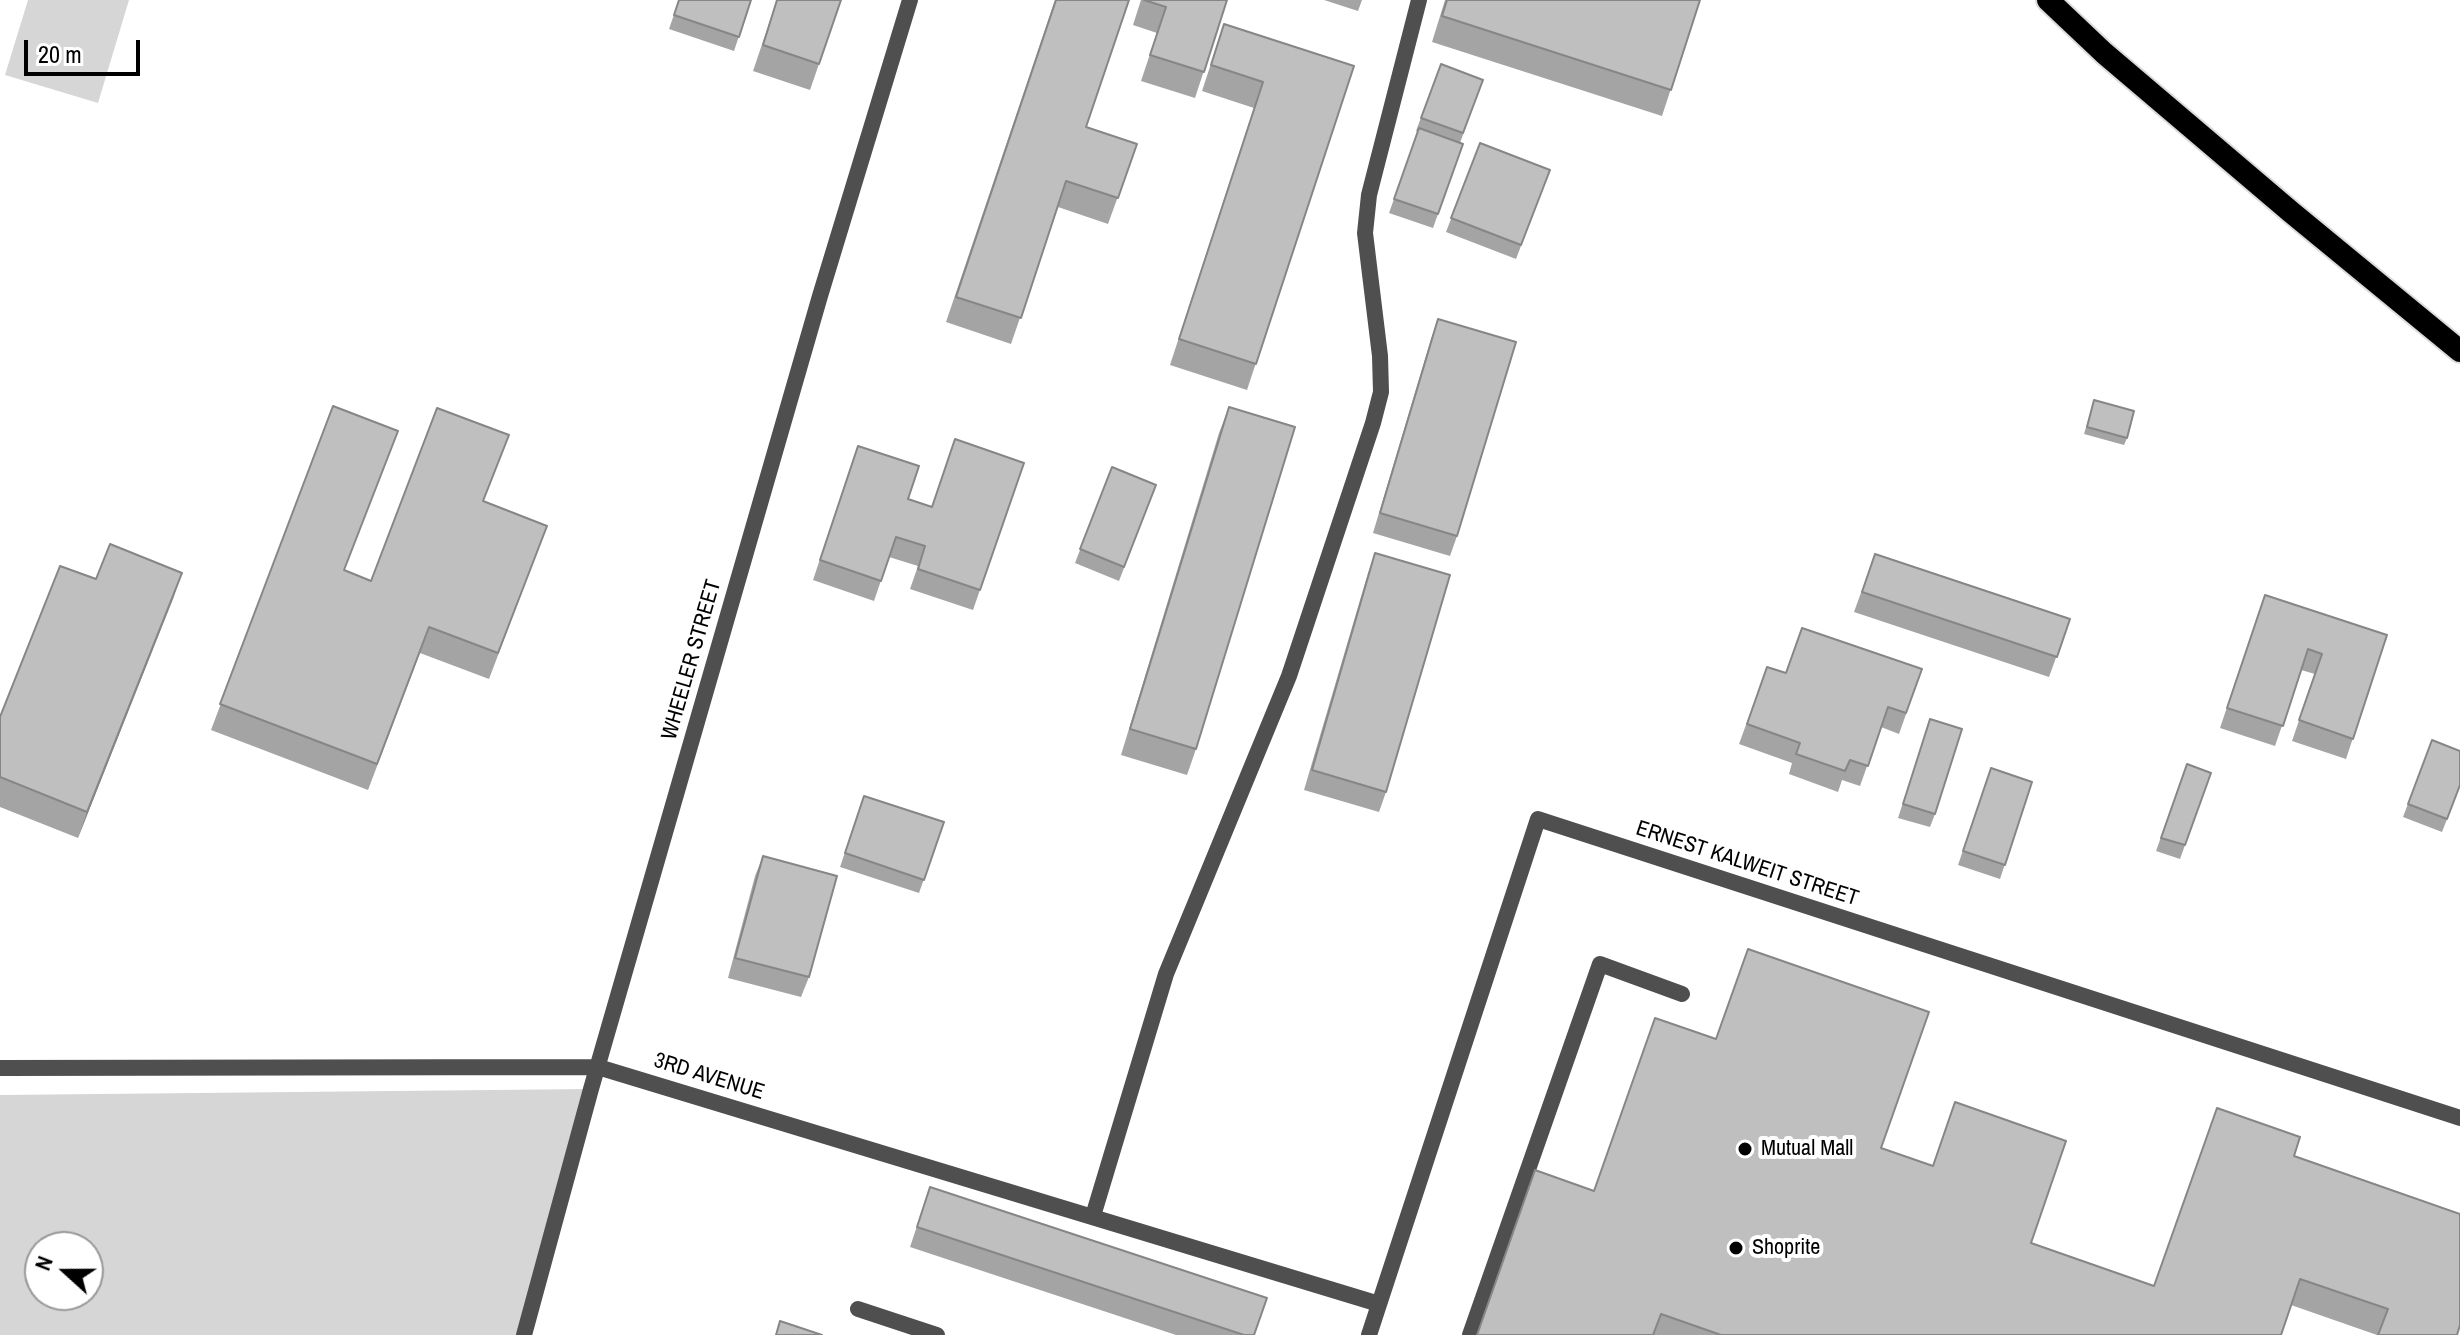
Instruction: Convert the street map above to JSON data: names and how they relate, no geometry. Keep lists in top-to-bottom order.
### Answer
{
  "streets": {
    "street": ["WHEELER STREET", "ERNEST KALWEIT STREET", "3RD AVENUE"]
  },
  "crossings": [
    ["WHEELER STREET", "3RD AVENUE"],
    ["ERNEST KALWEIT STREET", "3RD AVENUE"]
  ],
  "places": ["Mutual Mall", "Shoprite"],
  "scale_bar": "20 m",
  "north": "left"
}
